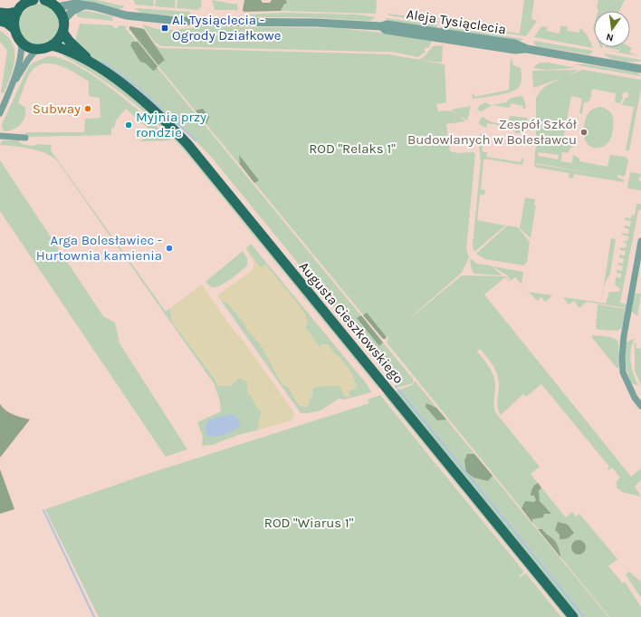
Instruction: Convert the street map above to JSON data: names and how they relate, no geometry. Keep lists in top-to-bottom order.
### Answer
{
  "streets": {
    "main road": ["Augusta Cieszkowskiego"],
    "street": ["Aleja Tysiąclecia"]
  },
  "parks": ["ROD \"Relaks 1\"", "ROD \"Wiarus 1\""],
  "places": {
    "transit": ["Al. Tysiąclecia - Ogrody Działkowe"],
    "other": [
      "Subway",
      "Myjnia przy rondzie",
      "Zespół Szkół Budowlanych w Bolesławcu",
      "Arga Bolesławiec - Hurtownia kamienia"
    ]
  },
  "north": "bottom"
}
